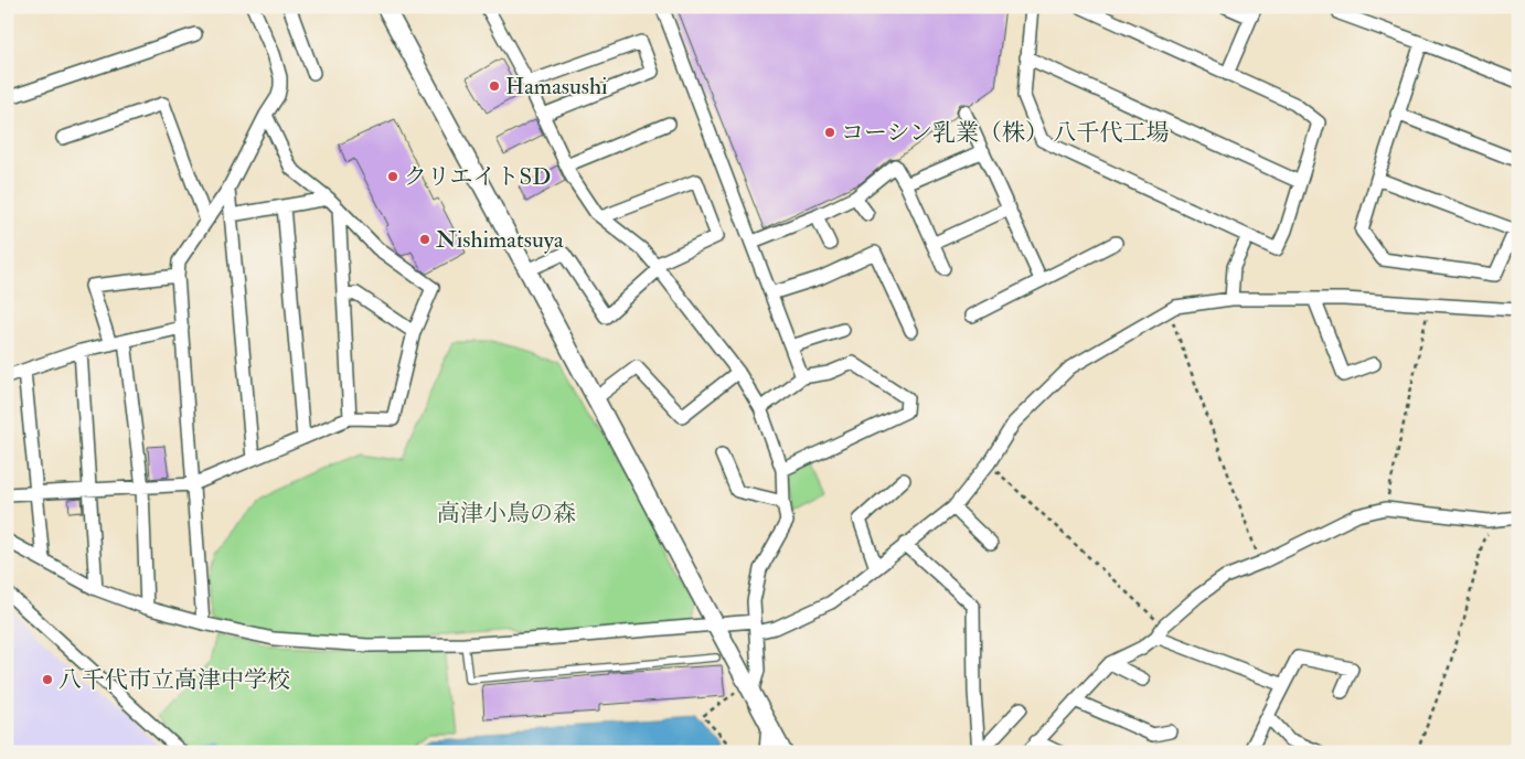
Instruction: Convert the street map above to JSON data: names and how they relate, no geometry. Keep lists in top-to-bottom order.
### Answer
{
  "parks": ["高津小鳥の森"],
  "places": [
    "Hamasushi",
    "コーシン乳業（株） 八千代工場",
    "クリエイトSD",
    "Nishimatsuya",
    "八千代市立高津中学校"
  ]
}
